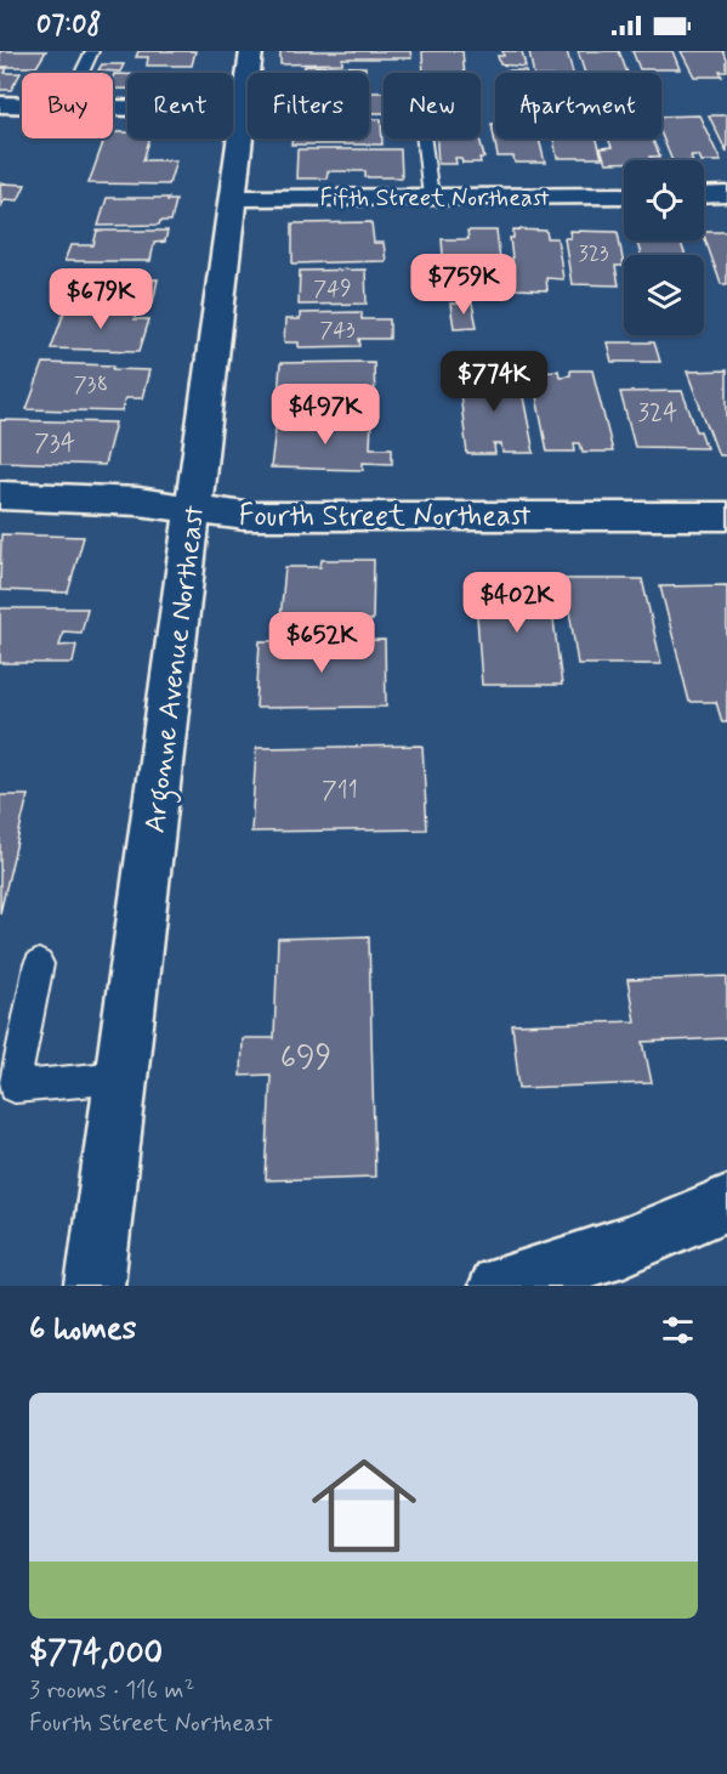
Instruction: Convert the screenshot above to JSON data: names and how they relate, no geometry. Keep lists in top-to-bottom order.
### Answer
{
  "streets": {
    "street": ["Fifth Street Northeast", "Fourth Street Northeast", "Argonne Avenue Northeast"]
  },
  "crossings": [
    ["Fifth Street Northeast", "Argonne Avenue Northeast"],
    ["Fourth Street Northeast", "Argonne Avenue Northeast"]
  ],
  "house_numbers": [
    "323",
    "749",
    "743",
    "738",
    "324",
    "734",
    "711",
    "699"
  ],
  "page": {
    "status": "07:08",
    "chip": [
      "Buy",
      "Rent",
      "Filters",
      "New",
      "Apartment"
    ],
    "price": [
      "$759K",
      "$679K",
      "$774K",
      "$497K",
      "$402K",
      "$652K"
    ],
    "heading": "6 homes",
    "list": [
      {
        "name": "$774,000",
        "note": "3 rooms · 116 m² · Fourth Street Northeast"
      }
    ]
  }
}
